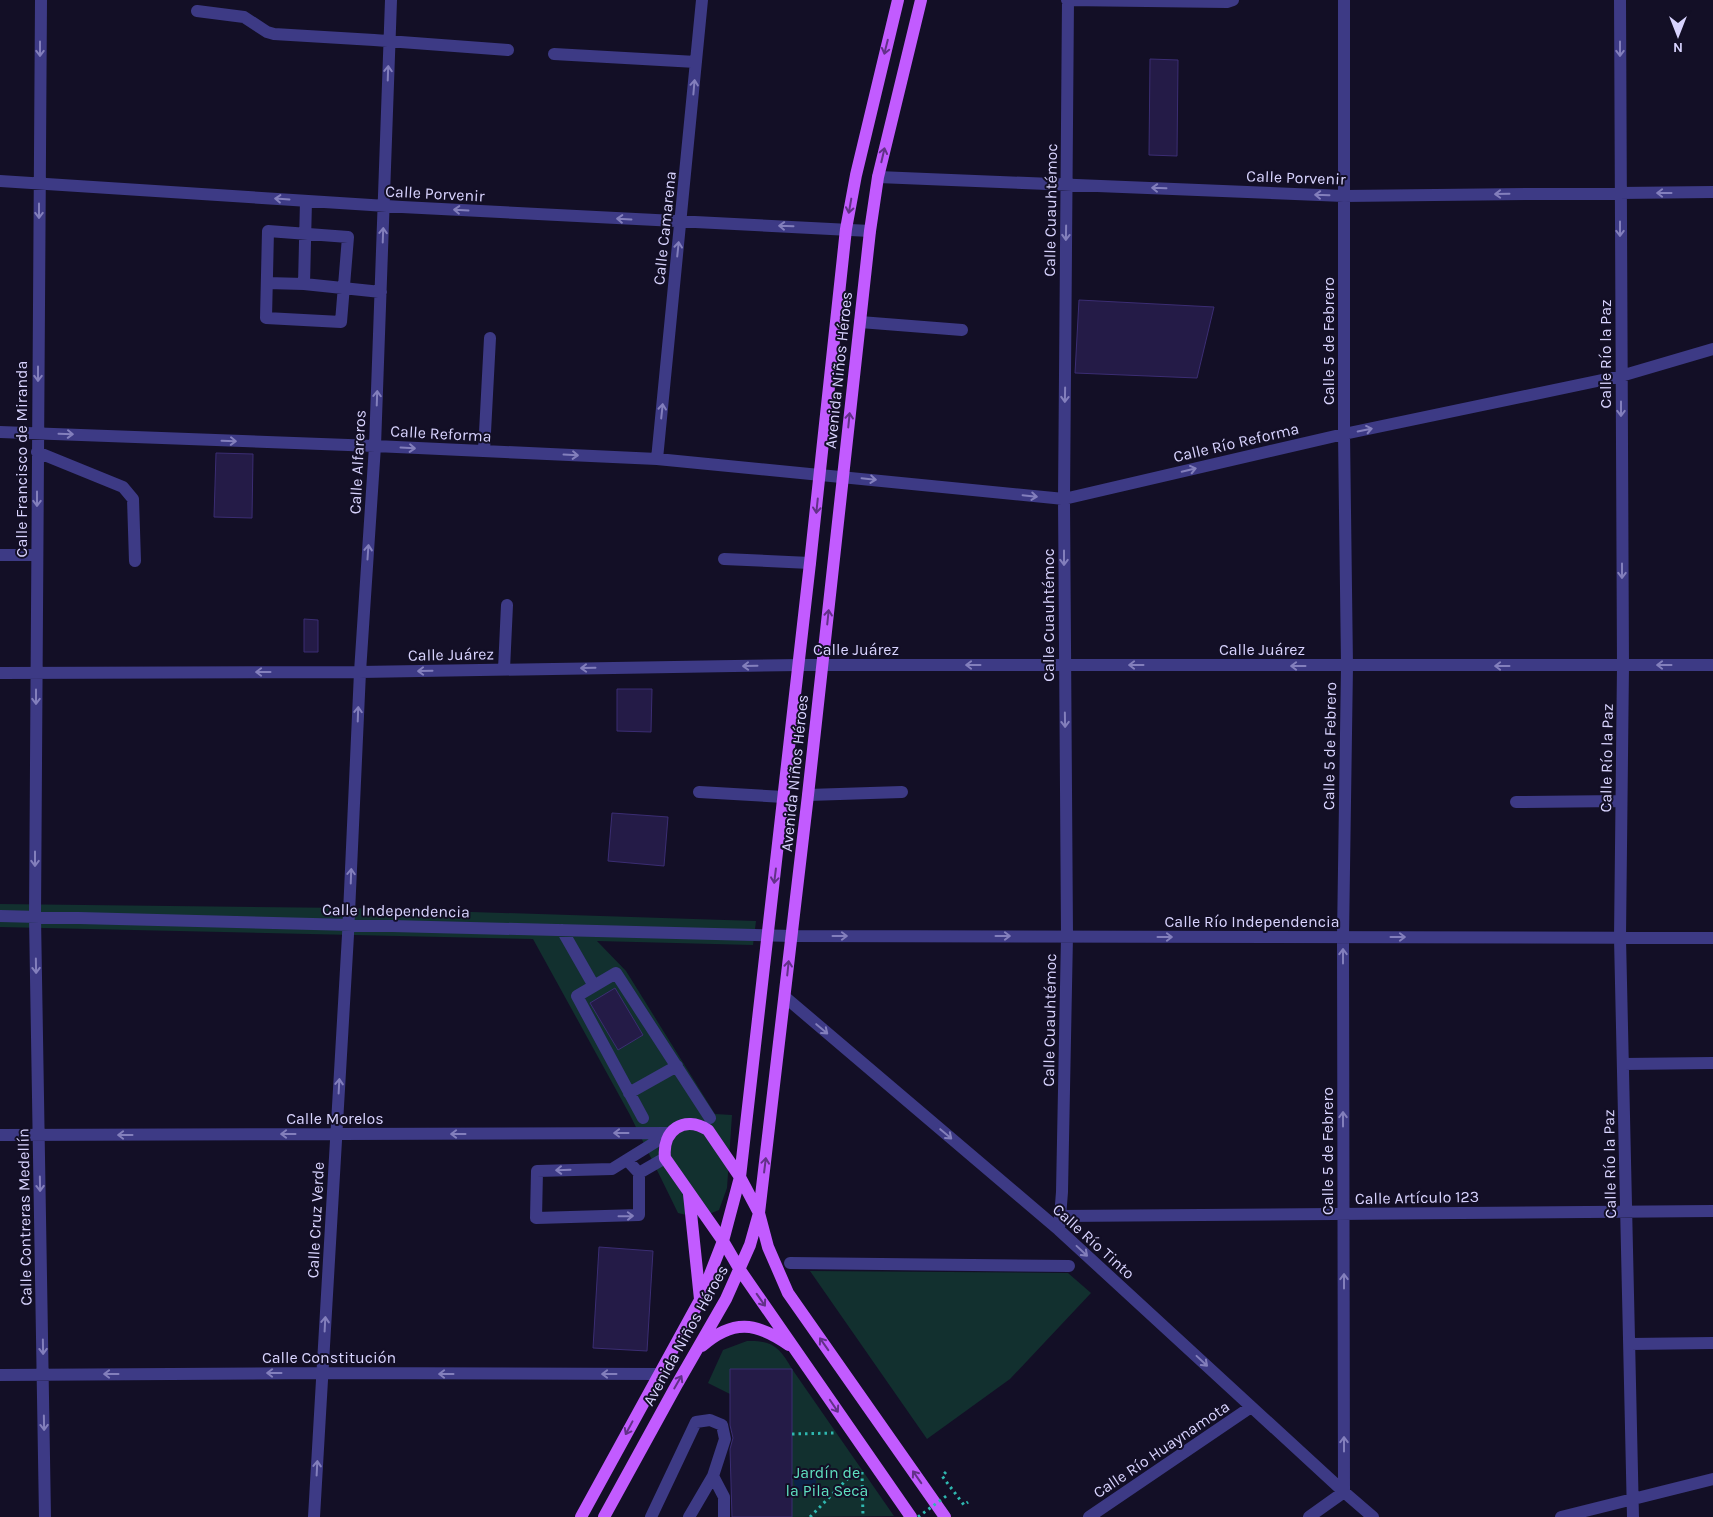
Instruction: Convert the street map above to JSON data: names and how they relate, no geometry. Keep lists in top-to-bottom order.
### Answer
{
  "streets": {
    "main road": ["Avenida Niños Héroes"],
    "street": [
      "Calle Porvenir",
      "Calle Cuauhtémoc",
      "Calle Camarena",
      "Calle 5 de Febrero",
      "Calle Río la Paz",
      "Calle Reforma",
      "Calle Río Reforma",
      "Calle Francisco de Miranda",
      "Calle Alfareros",
      "Calle Juárez",
      "Calle Independencia",
      "Calle Río Independencia",
      "Calle Morelos",
      "Calle Artículo 123",
      "Calle Contreras Medellín",
      "Calle Cruz Verde",
      "Calle Río Tinto",
      "Calle Constitución",
      "Calle Río Huaynamota"
    ]
  },
  "crossings": [
    ["Calle Porvenir", "Calle Cuauhtémoc"],
    ["Calle Porvenir", "Calle Camarena"],
    ["Calle Porvenir", "Calle 5 de Febrero"],
    ["Calle Porvenir", "Calle Río la Paz"],
    ["Calle Porvenir", "Avenida Niños Héroes"],
    ["Calle Porvenir", "Calle Francisco de Miranda"],
    ["Calle Porvenir", "Calle Alfareros"],
    ["Calle Cuauhtémoc", "Calle Río Reforma"],
    ["Calle Cuauhtémoc", "Calle Juárez"],
    ["Calle Cuauhtémoc", "Calle Río Independencia"],
    ["Calle Cuauhtémoc", "Calle Artículo 123"],
    ["Calle Cuauhtémoc", "Calle Río Tinto"],
    ["Calle Camarena", "Calle Reforma"],
    ["Calle 5 de Febrero", "Calle Río Reforma"],
    ["Calle 5 de Febrero", "Calle Juárez"],
    ["Calle 5 de Febrero", "Calle Río Independencia"],
    ["Calle 5 de Febrero", "Calle Artículo 123"],
    ["Calle 5 de Febrero", "Calle Río Tinto"],
    ["Calle Río la Paz", "Calle Río Reforma"],
    ["Calle Río la Paz", "Calle Juárez"],
    ["Calle Río la Paz", "Calle Río Independencia"],
    ["Calle Río la Paz", "Calle Artículo 123"],
    ["Avenida Niños Héroes", "Calle Reforma"],
    ["Avenida Niños Héroes", "Calle Río Reforma"],
    ["Avenida Niños Héroes", "Calle Juárez"],
    ["Avenida Niños Héroes", "Calle Independencia"],
    ["Avenida Niños Héroes", "Calle Río Independencia"],
    ["Avenida Niños Héroes", "Calle Río Tinto"],
    ["Avenida Niños Héroes", "Calle Constitución"],
    ["Calle Reforma", "Calle Río Reforma"],
    ["Calle Reforma", "Calle Francisco de Miranda"],
    ["Calle Reforma", "Calle Alfareros"],
    ["Calle Francisco de Miranda", "Calle Juárez"],
    ["Calle Francisco de Miranda", "Calle Independencia"],
    ["Calle Francisco de Miranda", "Calle Contreras Medellín"],
    ["Calle Alfareros", "Calle Juárez"],
    ["Calle Alfareros", "Calle Independencia"],
    ["Calle Alfareros", "Calle Cruz Verde"],
    ["Calle Independencia", "Calle Río Independencia"],
    ["Calle Independencia", "Calle Contreras Medellín"],
    ["Calle Independencia", "Calle Cruz Verde"],
    ["Calle Morelos", "Calle Contreras Medellín"],
    ["Calle Morelos", "Calle Cruz Verde"],
    ["Calle Contreras Medellín", "Calle Constitución"],
    ["Calle Cruz Verde", "Calle Constitución"],
    ["Calle Río Tinto", "Calle Río Huaynamota"]
  ],
  "one_way": [
    "Calle Porvenir",
    "Calle Cuauhtémoc",
    "Calle Camarena",
    "Calle 5 de Febrero",
    "Calle Río la Paz",
    "Calle Reforma",
    "Calle Río Reforma",
    "Calle Francisco de Miranda",
    "Calle Alfareros",
    "Calle Juárez",
    "Calle Río Independencia",
    "Calle Morelos",
    "Calle Contreras Medellín",
    "Calle Cruz Verde",
    "Calle Río Tinto",
    "Calle Constitución"
  ],
  "parks": ["Jardín de la Pila Seca"],
  "north": "bottom"
}
